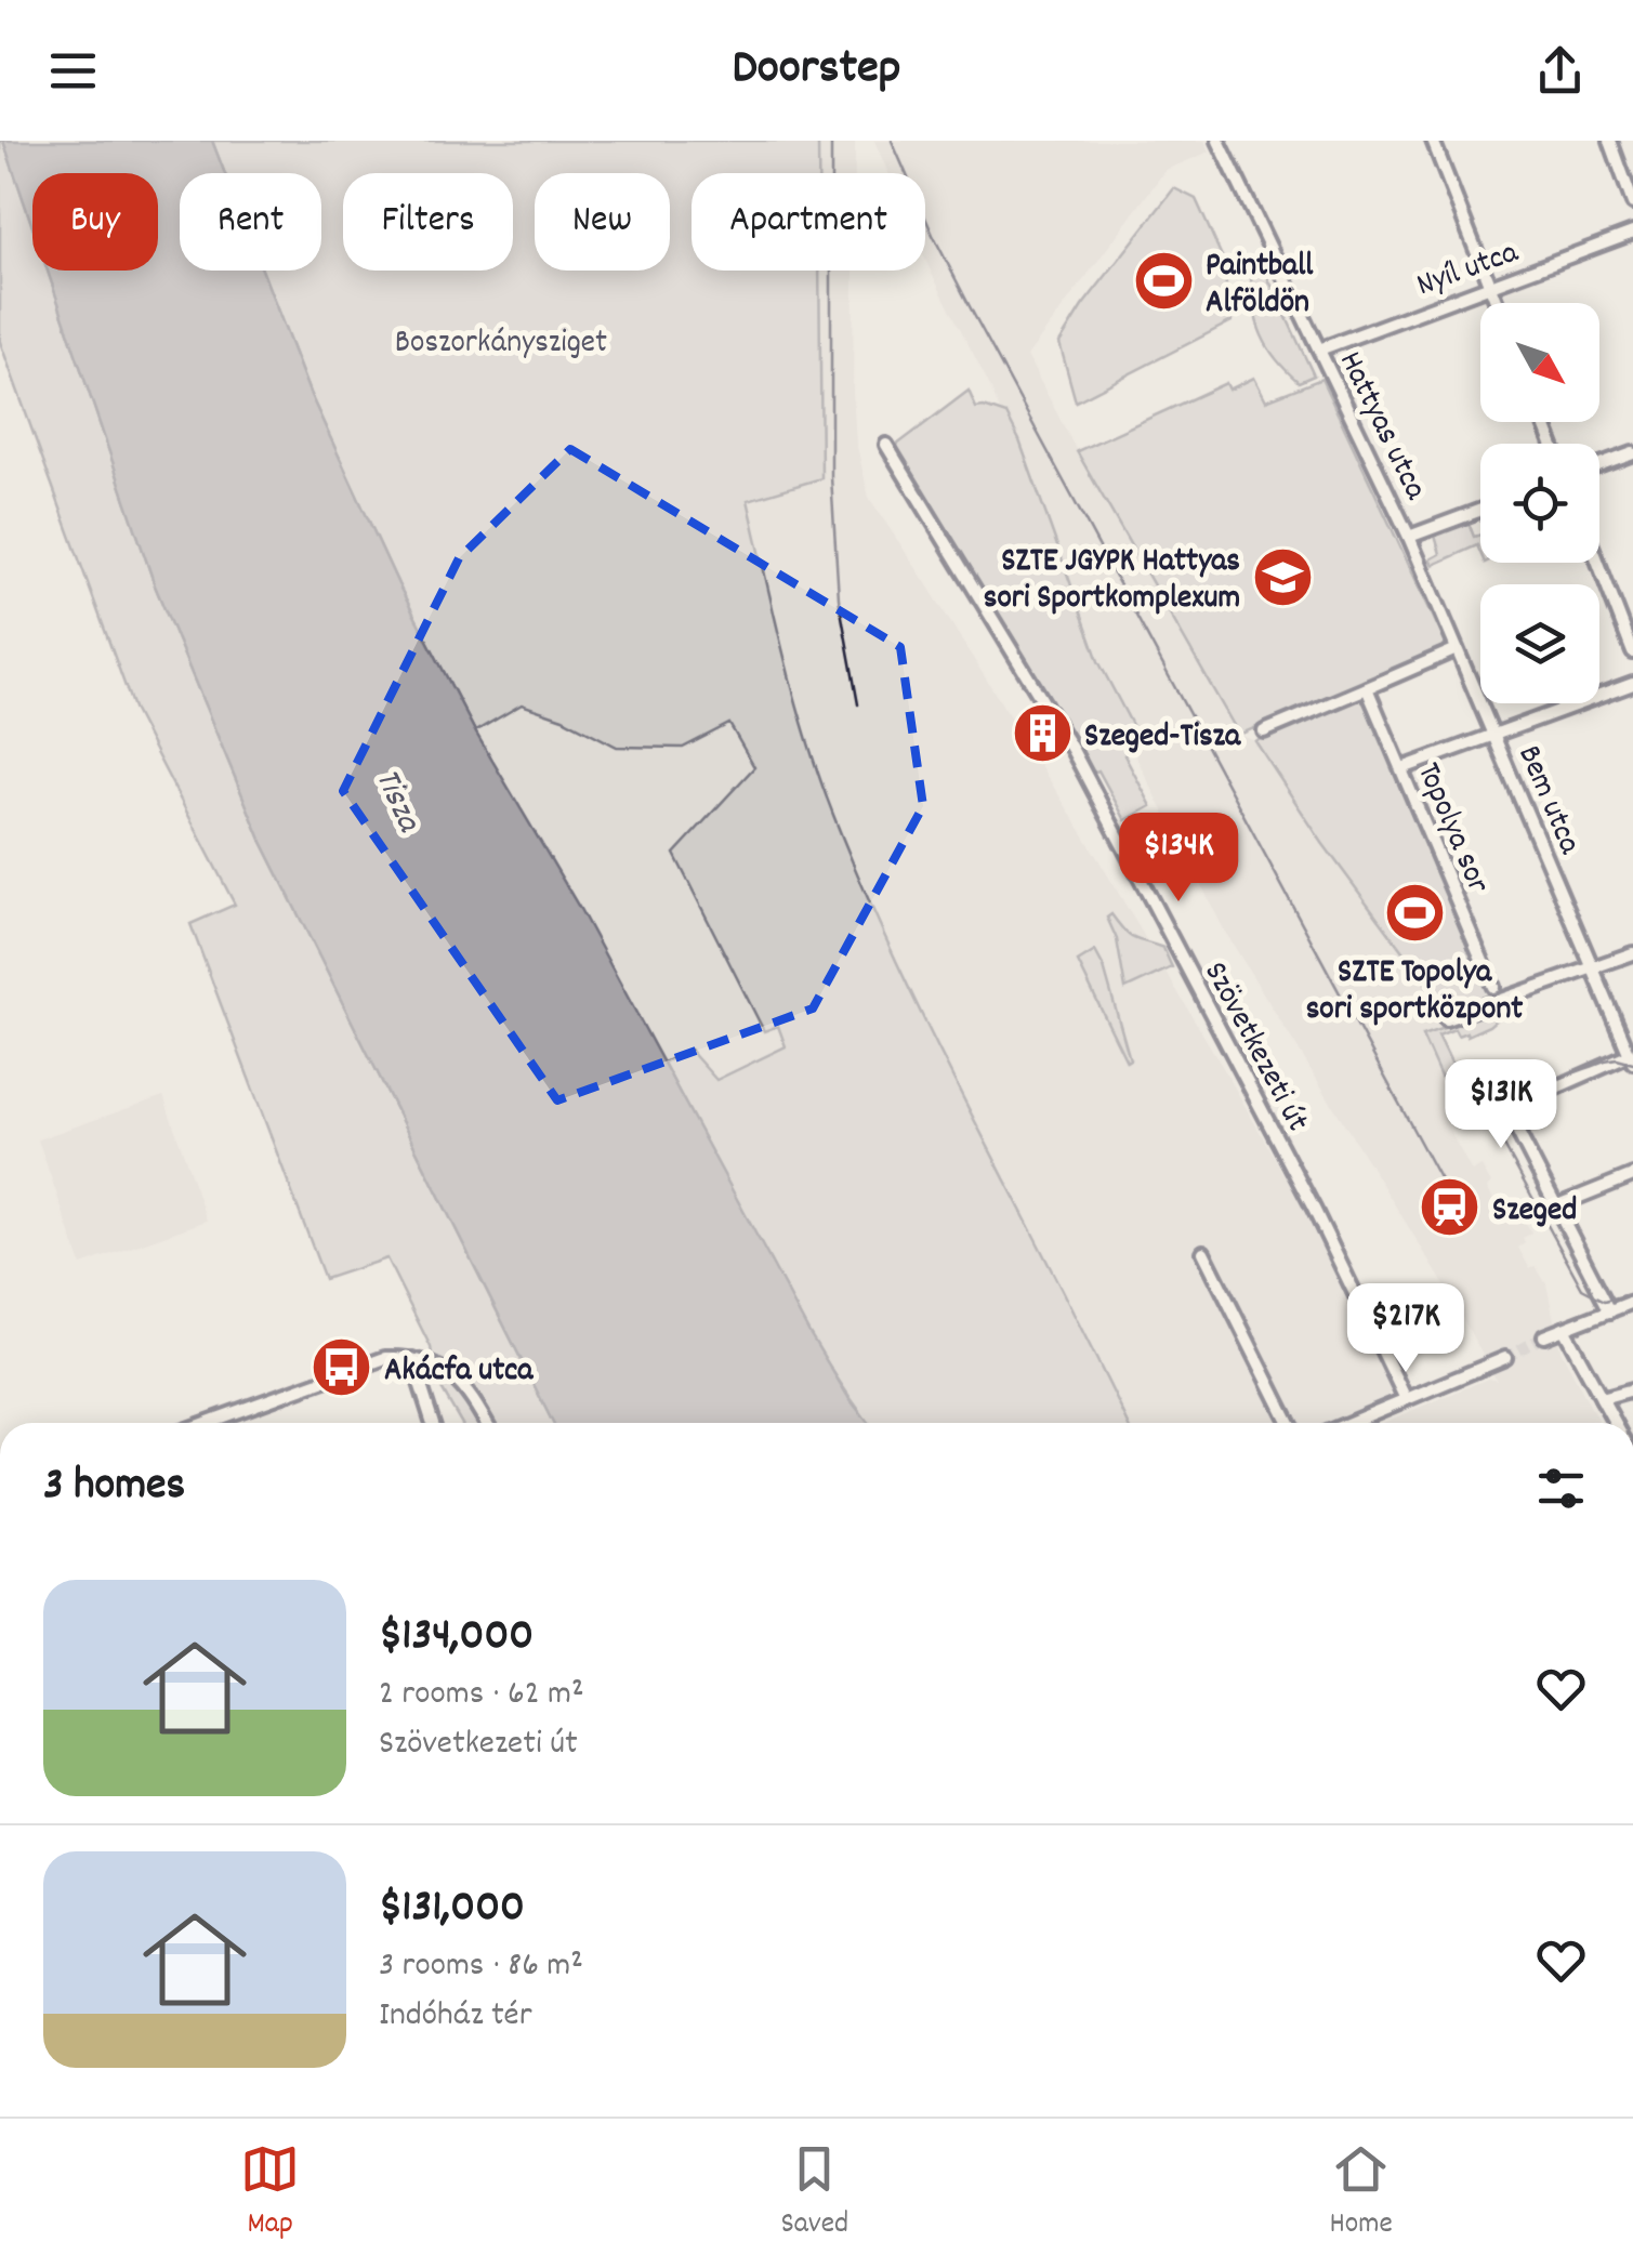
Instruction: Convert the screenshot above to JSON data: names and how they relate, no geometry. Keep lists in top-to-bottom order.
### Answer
{
  "streets": {
    "street": [
      "Nyíl utca",
      "Hattyas utca",
      "Bem utca",
      "Topolya sor",
      "Szövetkezeti út"
    ]
  },
  "crossings": [
    ["Nyíl utca", "Hattyas utca"],
    ["Hattyas utca", "Bem utca"]
  ],
  "water": ["Tisza"],
  "parks": ["Boszorkánysziget"],
  "places": {
    "sports": ["Paintball Alföldön", "SZTE Topolya sori sportközpont"],
    "school or university": ["SZTE JGYPK Hattyas sori Sportkomplexum"],
    "building": ["Szeged-Tisza"],
    "station": ["Szeged"],
    "bus stop": ["Akácfa utca"]
  },
  "north": "bottom right",
  "page": {
    "header": "Doorstep",
    "chip": [
      "Buy",
      "Rent",
      "Filters",
      "New",
      "Apartment"
    ],
    "price": ["$134K", "$131K", "$217K"],
    "heading": "3 homes",
    "list": [
      {
        "name": "$134,000",
        "note": "2 rooms · 62 m² · Szövetkezeti út"
      },
      {
        "name": "$131,000",
        "note": "3 rooms · 86 m² · Indóház tér"
      }
    ],
    "tabs": ["Map", "Saved", "Home"]
  }
}
